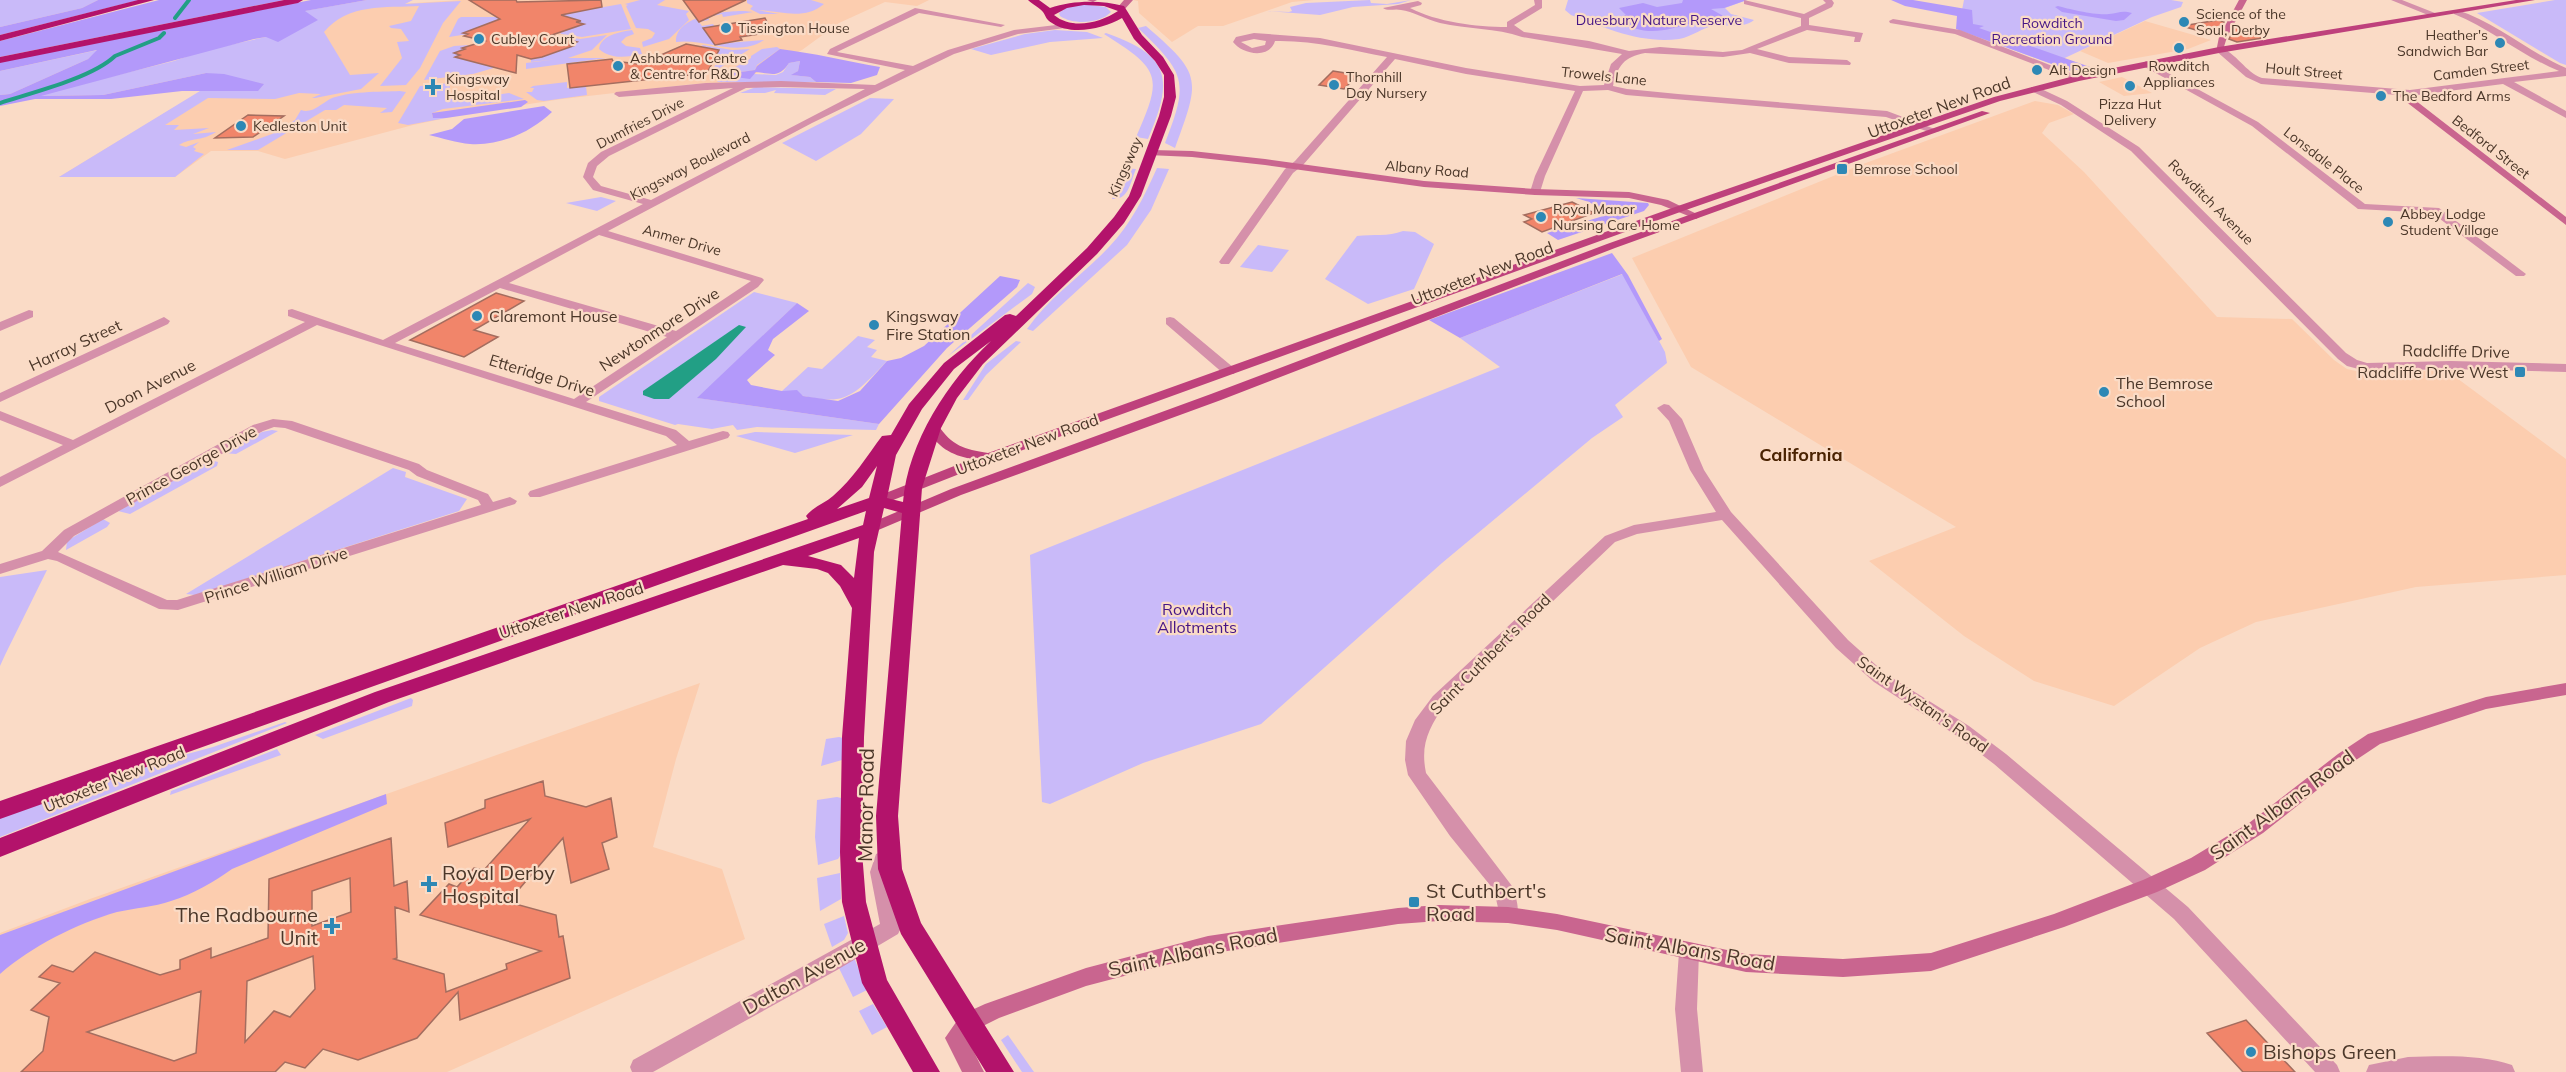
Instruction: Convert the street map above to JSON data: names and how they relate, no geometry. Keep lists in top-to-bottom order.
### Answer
{
  "streets": {
    "highway": ["Uttoxeter New Road", "Kingsway", "Manor Road"],
    "street": [
      "Camden Street",
      "Hoult Street",
      "Trowels Lane",
      "Dumfries Drive",
      "Bedford Street",
      "Lonsdale Place",
      "Kingsway Boulevard",
      "Albany Road",
      "Rowditch Avenue",
      "Anmer Drive",
      "Newtonmore Drive",
      "Harray Street",
      "Radcliffe Drive",
      "Etteridge Drive",
      "Doon Avenue",
      "Prince George Drive",
      "Prince William Drive",
      "Saint Cuthbert's Road",
      "Saint Wystan's Road",
      "Saint Albans Road",
      "Dalton Avenue"
    ]
  },
  "crossings": [
    ["Camden Street", "Hoult Street"],
    ["Camden Street", "Bedford Street"],
    ["Hoult Street", "Uttoxeter New Road"],
    ["Hoult Street", "Bedford Street"],
    ["Trowels Lane", "Uttoxeter New Road"],
    ["Uttoxeter New Road", "Lonsdale Place"],
    ["Uttoxeter New Road", "Kingsway"],
    ["Uttoxeter New Road", "Albany Road"],
    ["Uttoxeter New Road", "Rowditch Avenue"],
    ["Uttoxeter New Road", "Manor Road"],
    ["Dumfries Drive", "Kingsway Boulevard"],
    ["Kingsway Boulevard", "Anmer Drive"],
    ["Kingsway Boulevard", "Etteridge Drive"],
    ["Kingsway", "Albany Road"],
    ["Kingsway", "Manor Road"],
    ["Rowditch Avenue", "Radcliffe Drive"],
    ["Anmer Drive", "Newtonmore Drive"],
    ["Newtonmore Drive", "Etteridge Drive"],
    ["Etteridge Drive", "Doon Avenue"],
    ["Prince George Drive", "Prince William Drive"],
    ["Saint Cuthbert's Road", "Saint Wystan's Road"],
    ["Saint Cuthbert's Road", "Saint Albans Road"],
    ["Saint Wystan's Road", "Saint Albans Road"],
    ["Manor Road", "Saint Albans Road"],
    ["Manor Road", "Dalton Avenue"]
  ],
  "districts": ["California"],
  "parks": ["Duesbury Nature Reserve", "Rowditch Recreation Ground", "Rowditch Allotments"],
  "places": {
    "other": [
      "Science of the Soul, Derby",
      "Tissington House",
      "Cubley Court",
      "Heather's Sandwich Bar",
      "Rowditch Appliances",
      "Ashbourne Centre & Centre for R&D",
      "Alt Design",
      "Thornhill Day Nursery",
      "Pizza Hut Delivery",
      "The Bedford Arms",
      "Kedleston Unit",
      "Royal Manor Nursing Care Home",
      "Abbey Lodge Student Village",
      "Claremont House",
      "Kingsway Fire Station",
      "The Bemrose School",
      "Bishops Green"
    ],
    "health": ["Kingsway Hospital", "Royal Derby Hospital", "The Radbourne Unit"],
    "transit": ["Bemrose School", "Radcliffe Drive West", "St Cuthbert's Road"]
  }
}
